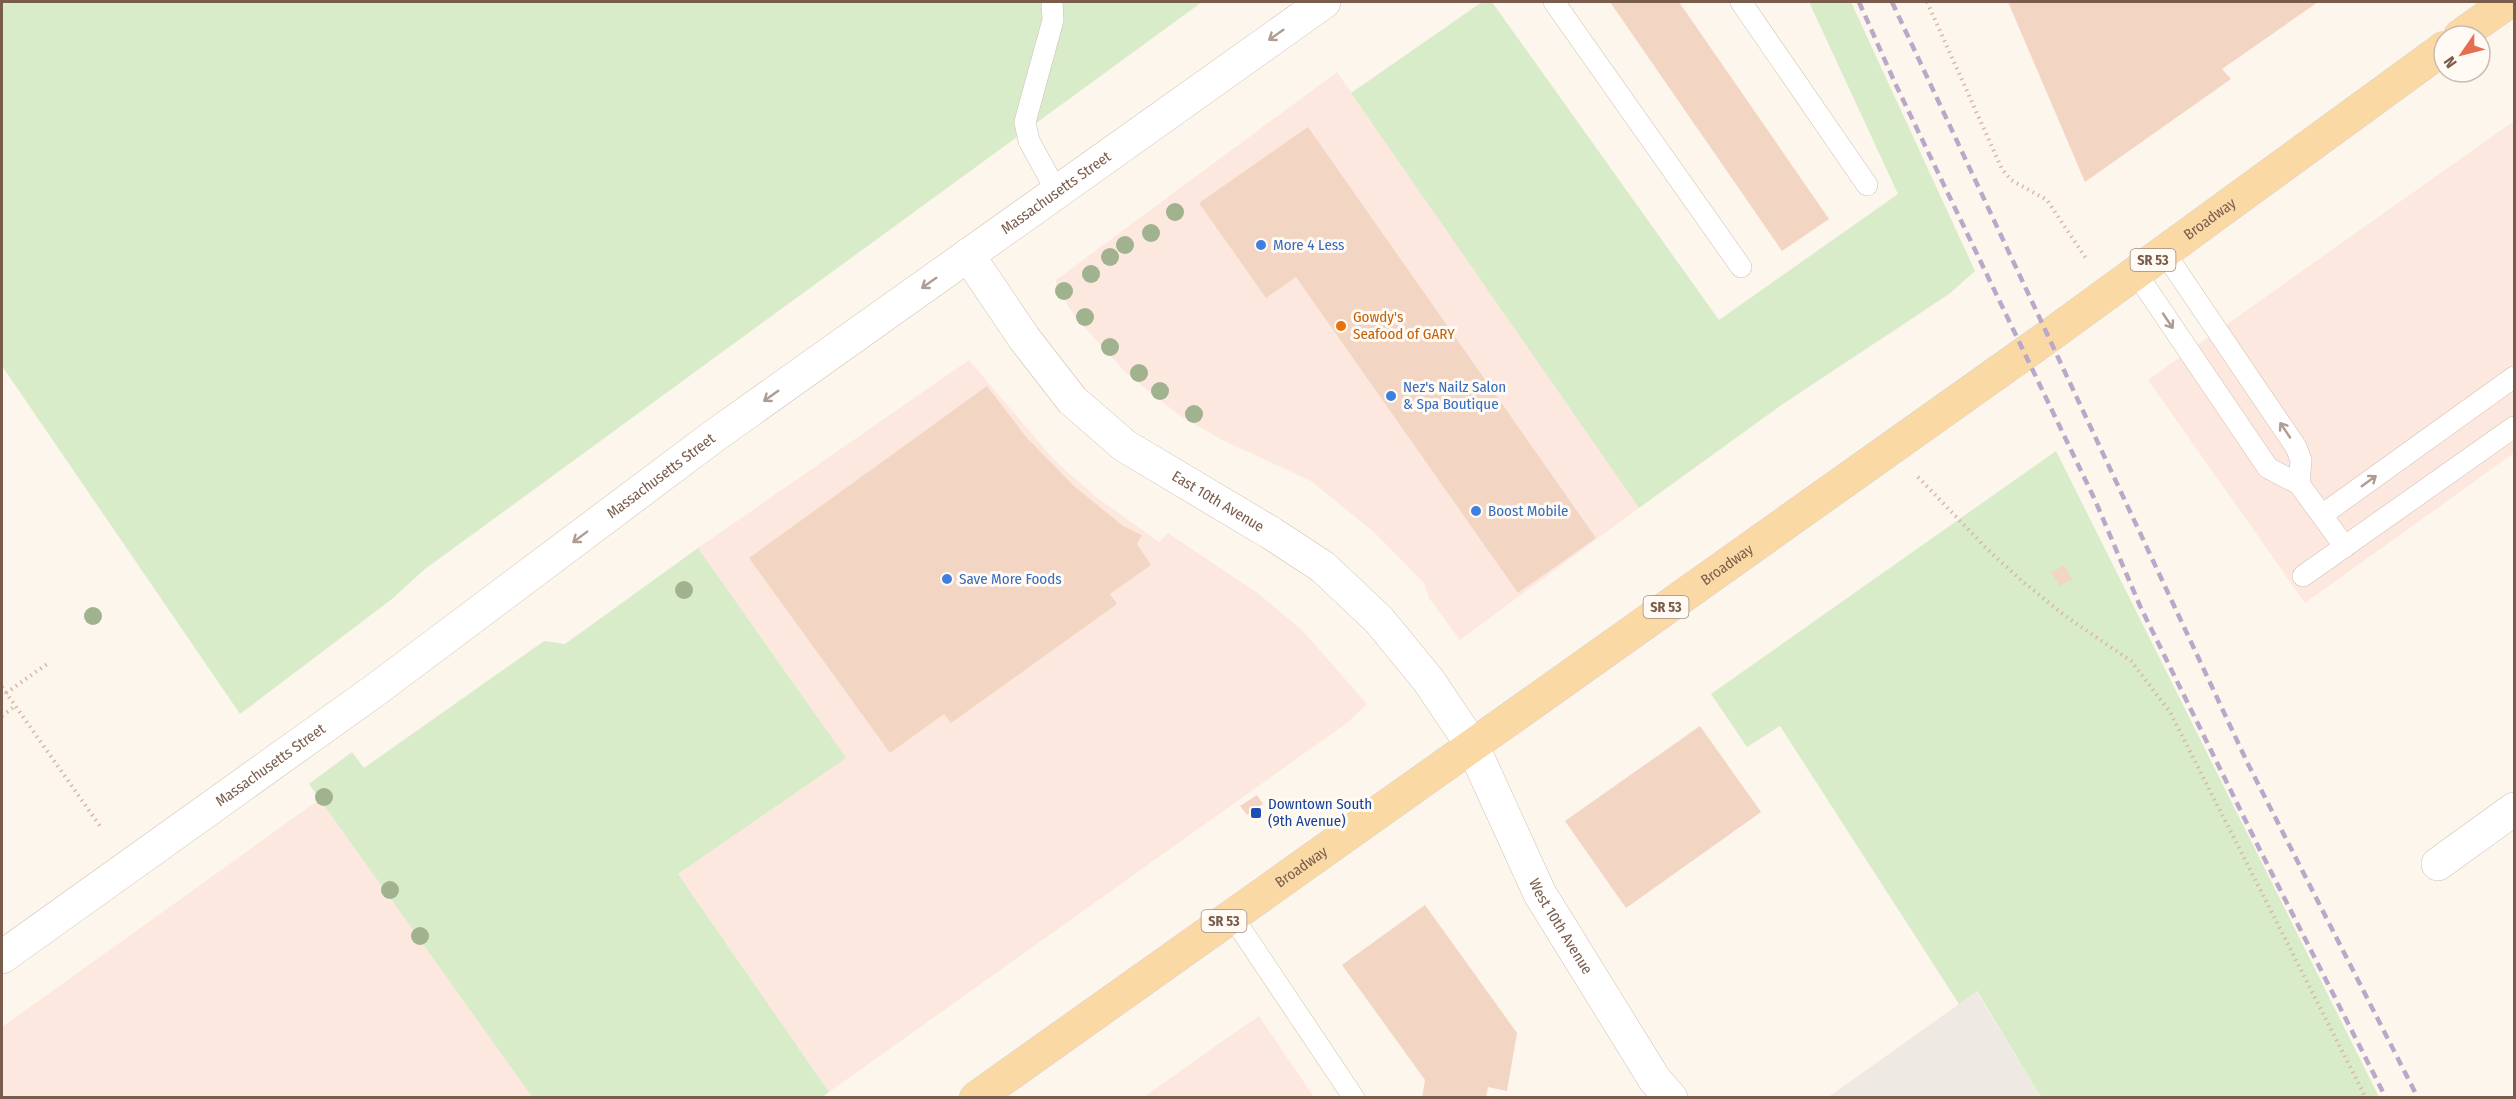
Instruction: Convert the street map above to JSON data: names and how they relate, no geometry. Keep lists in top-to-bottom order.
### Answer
{
  "streets": {
    "main road": ["Broadway", "SR 53"],
    "street": ["Massachusetts Street", "East 10th Avenue", "West 10th Avenue"]
  },
  "crossings": [
    ["Massachusetts Street", "East 10th Avenue"],
    ["Broadway", "East 10th Avenue"],
    ["Broadway", "West 10th Avenue"],
    ["East 10th Avenue", "West 10th Avenue"]
  ],
  "one_way": ["Massachusetts Street"],
  "places": {
    "other": [
      "More 4 Less",
      "Gowdy's Seafood of GARY",
      "Nez's Nailz Salon & Spa Boutique",
      "Boost Mobile",
      "Save More Foods"
    ],
    "transit": ["Downtown South (9th Avenue)"]
  },
  "north": "bottom left"
}
